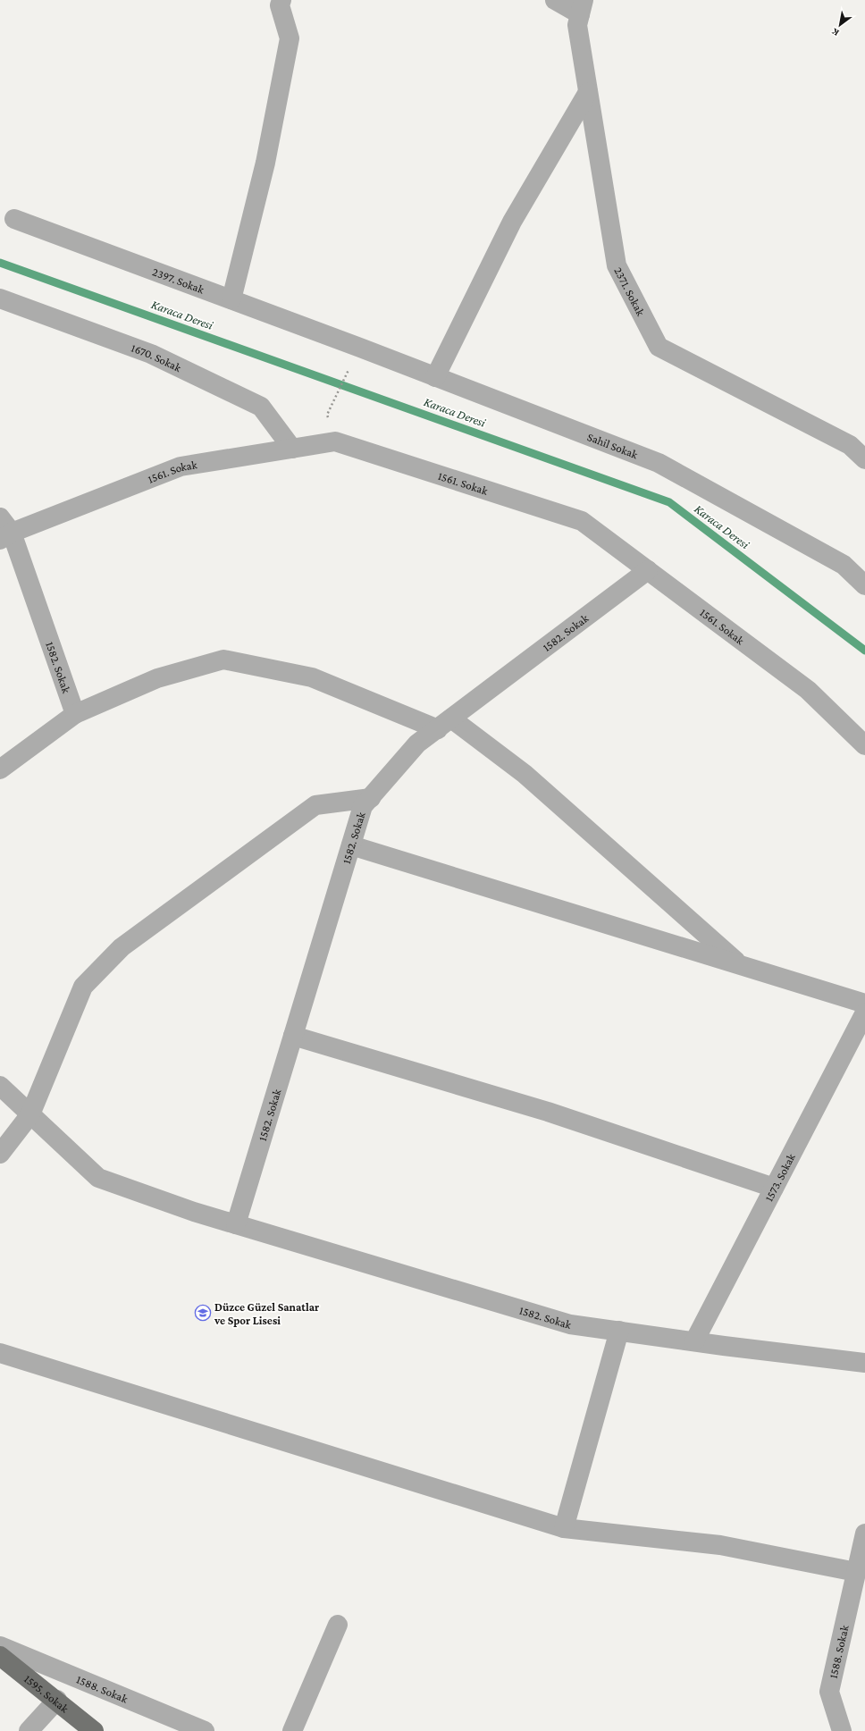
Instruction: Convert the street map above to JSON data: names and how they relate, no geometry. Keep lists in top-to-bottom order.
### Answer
{
  "streets": {
    "main road": ["1595. Sokak"],
    "street": [
      "2397. Sokak",
      "2371. Sokak",
      "1670. Sokak",
      "Sahil Sokak",
      "1561. Sokak",
      "1582. Sokak",
      "1573. Sokak",
      "1588. Sokak"
    ]
  },
  "crossings": [
    ["2397. Sokak", "Sahil Sokak"],
    ["1670. Sokak", "1561. Sokak"],
    ["1561. Sokak", "1582. Sokak"],
    ["1582. Sokak", "1573. Sokak"]
  ],
  "water": ["Karaca Deresi"],
  "places": {
    "school or university": ["Düzce Güzel Sanatlar ve Spor Lisesi"]
  },
  "north": "bottom left"
}
